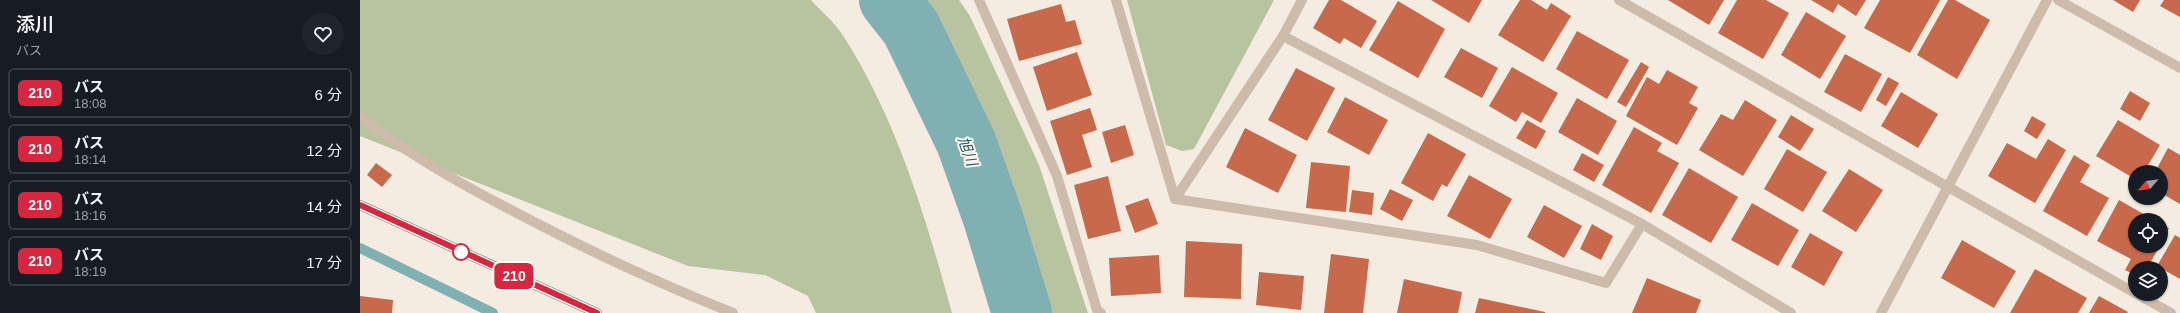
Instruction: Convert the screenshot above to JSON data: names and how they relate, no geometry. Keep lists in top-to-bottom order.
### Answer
{
  "water": ["旭川"],
  "lines": ["bus line 210"],
  "north": "bottom left",
  "page": {
    "heading": ["添川", "バス"],
    "on_map": "210",
    "list": [
      {
        "mark": "210",
        "name": "バス",
        "note": "18:08",
        "value": "6 分"
      },
      {
        "mark": "210",
        "name": "バス",
        "note": "18:14",
        "value": "12 分"
      },
      {
        "mark": "210",
        "name": "バス",
        "note": "18:16",
        "value": "14 分"
      },
      {
        "mark": "210",
        "name": "バス",
        "note": "18:19",
        "value": "17 分"
      }
    ]
  }
}
